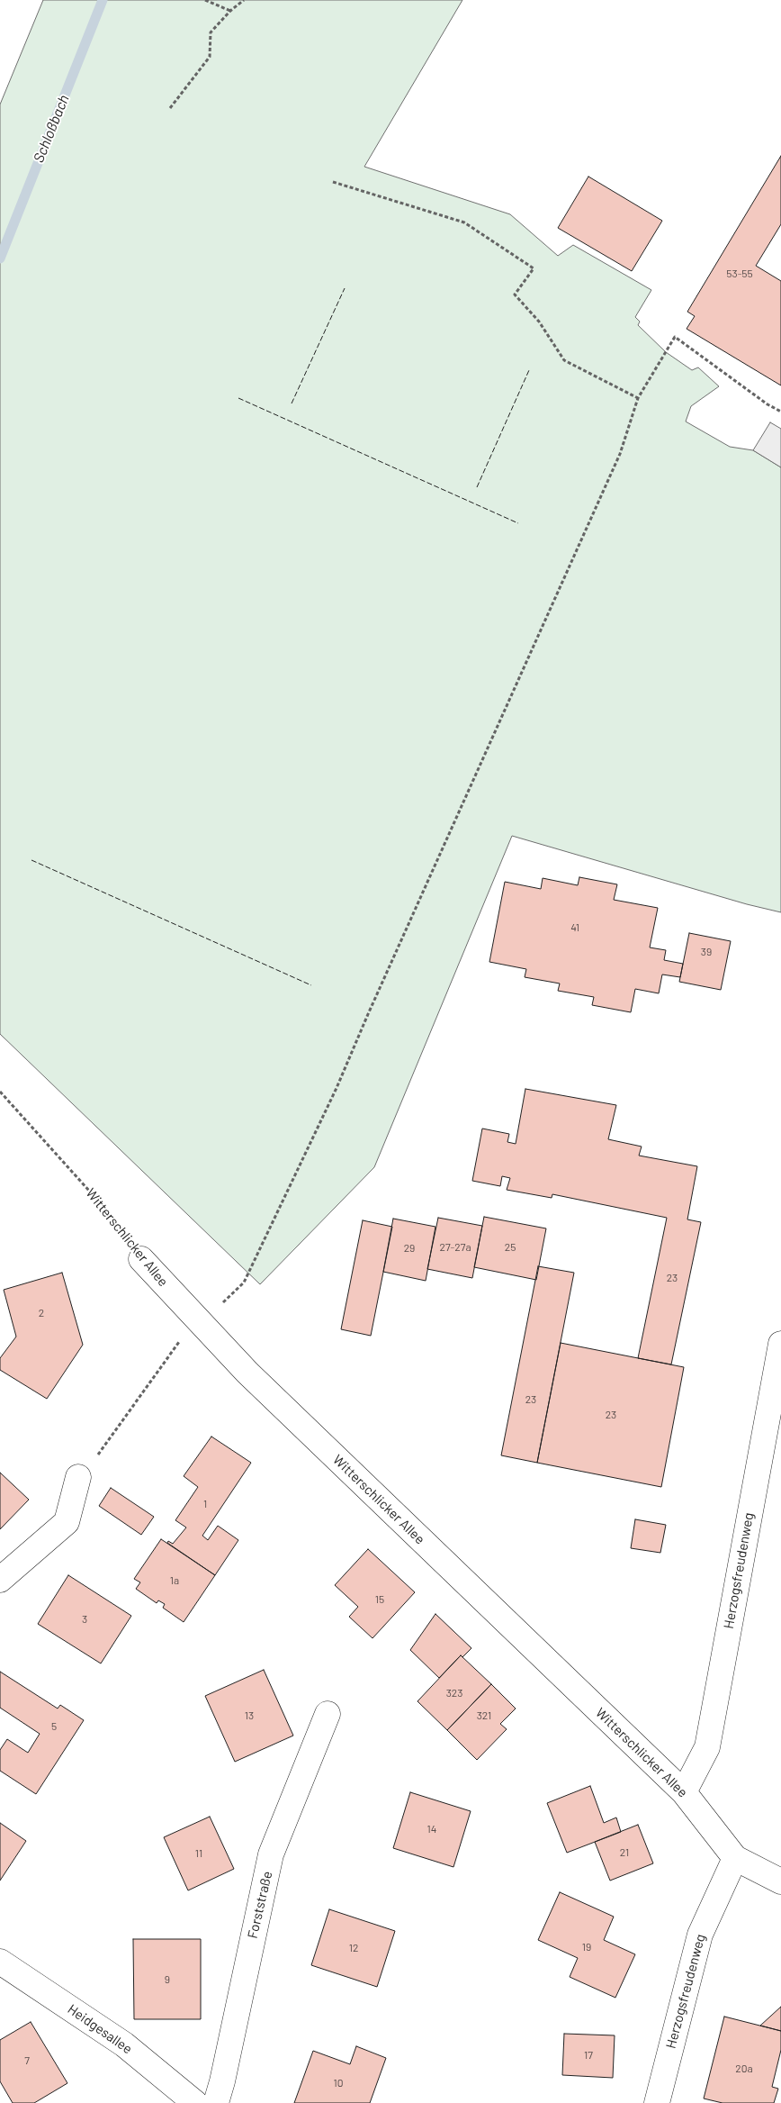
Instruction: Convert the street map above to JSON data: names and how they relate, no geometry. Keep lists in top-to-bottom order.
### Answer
{
  "streets": {
    "street": [
      "Witterschlicker Allee",
      "Herzogsfreudenweg",
      "Forststraße",
      "Heidgesallee"
    ]
  },
  "crossings": [
    ["Witterschlicker Allee", "Herzogsfreudenweg"]
  ],
  "water": ["Schloßbach"],
  "house_numbers": [
    "53-55",
    "41",
    "39",
    "27-27a",
    "25",
    "29",
    "23",
    "2",
    "23",
    "23",
    "1",
    "1a",
    "15",
    "3",
    "323",
    "13",
    "321",
    "5",
    "14",
    "21",
    "11",
    "19",
    "12",
    "9",
    "17",
    "7",
    "20a",
    "10"
  ]
}
